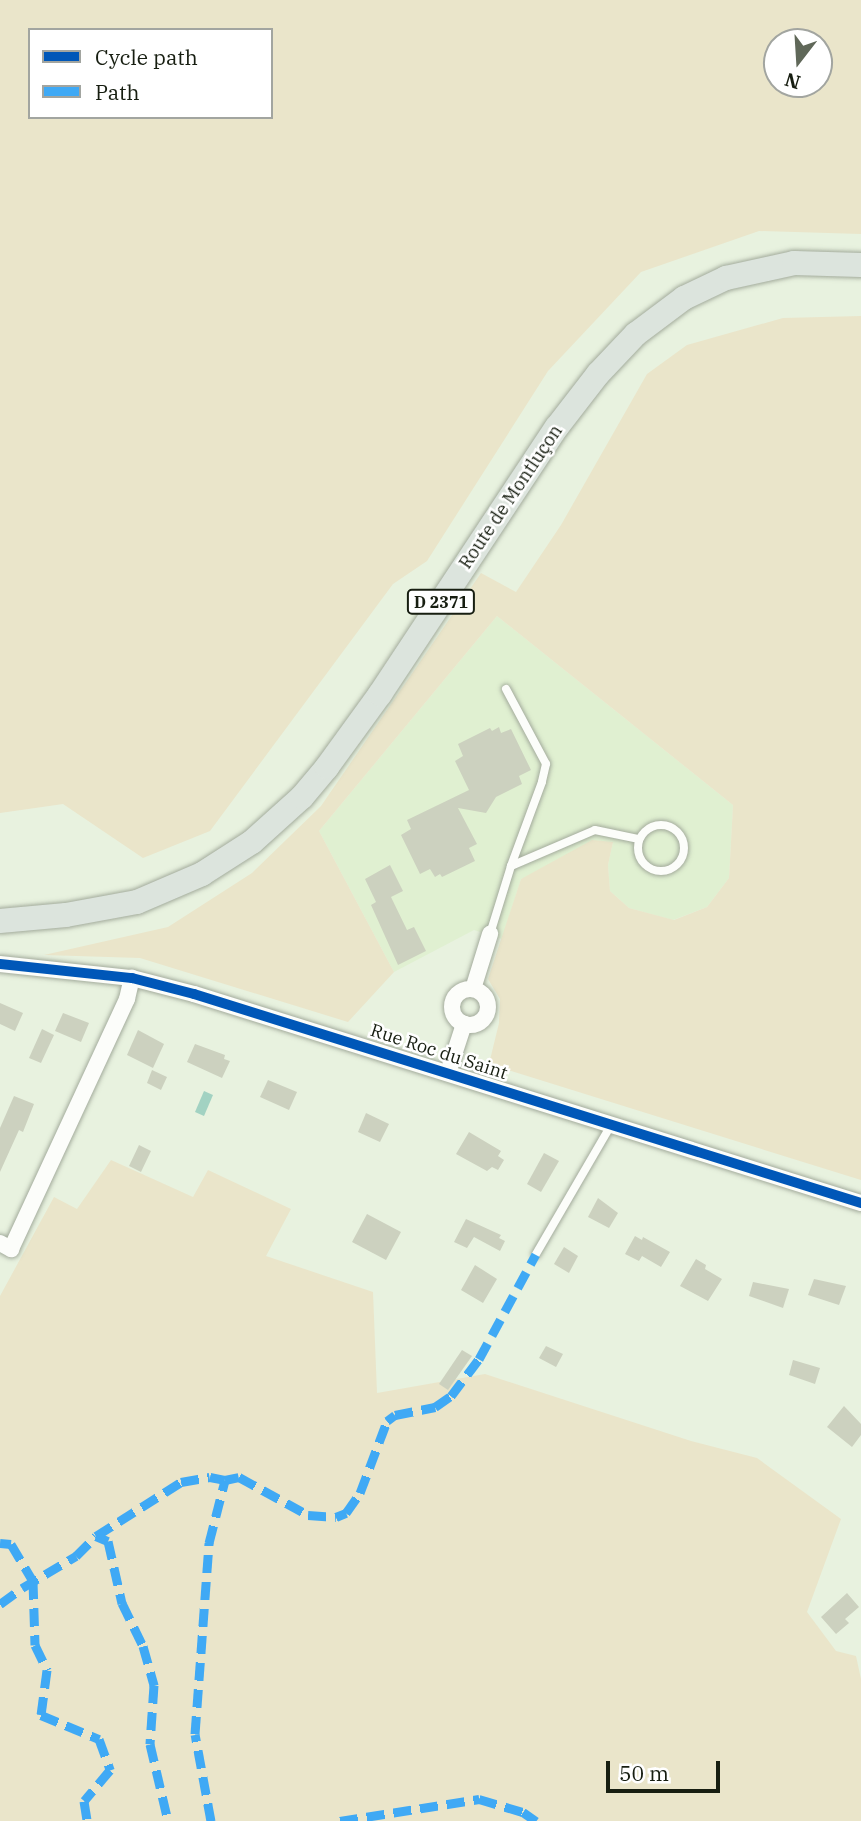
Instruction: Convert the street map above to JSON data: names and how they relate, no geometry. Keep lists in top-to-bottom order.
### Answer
{
  "streets": {
    "main road": ["Route de Montluçon", "D 2371"],
    "street": ["Rue Roc du Saint"]
  },
  "legend": ["Cycle path", "Path"],
  "scale_bar": "50 m",
  "north": "bottom"
}
